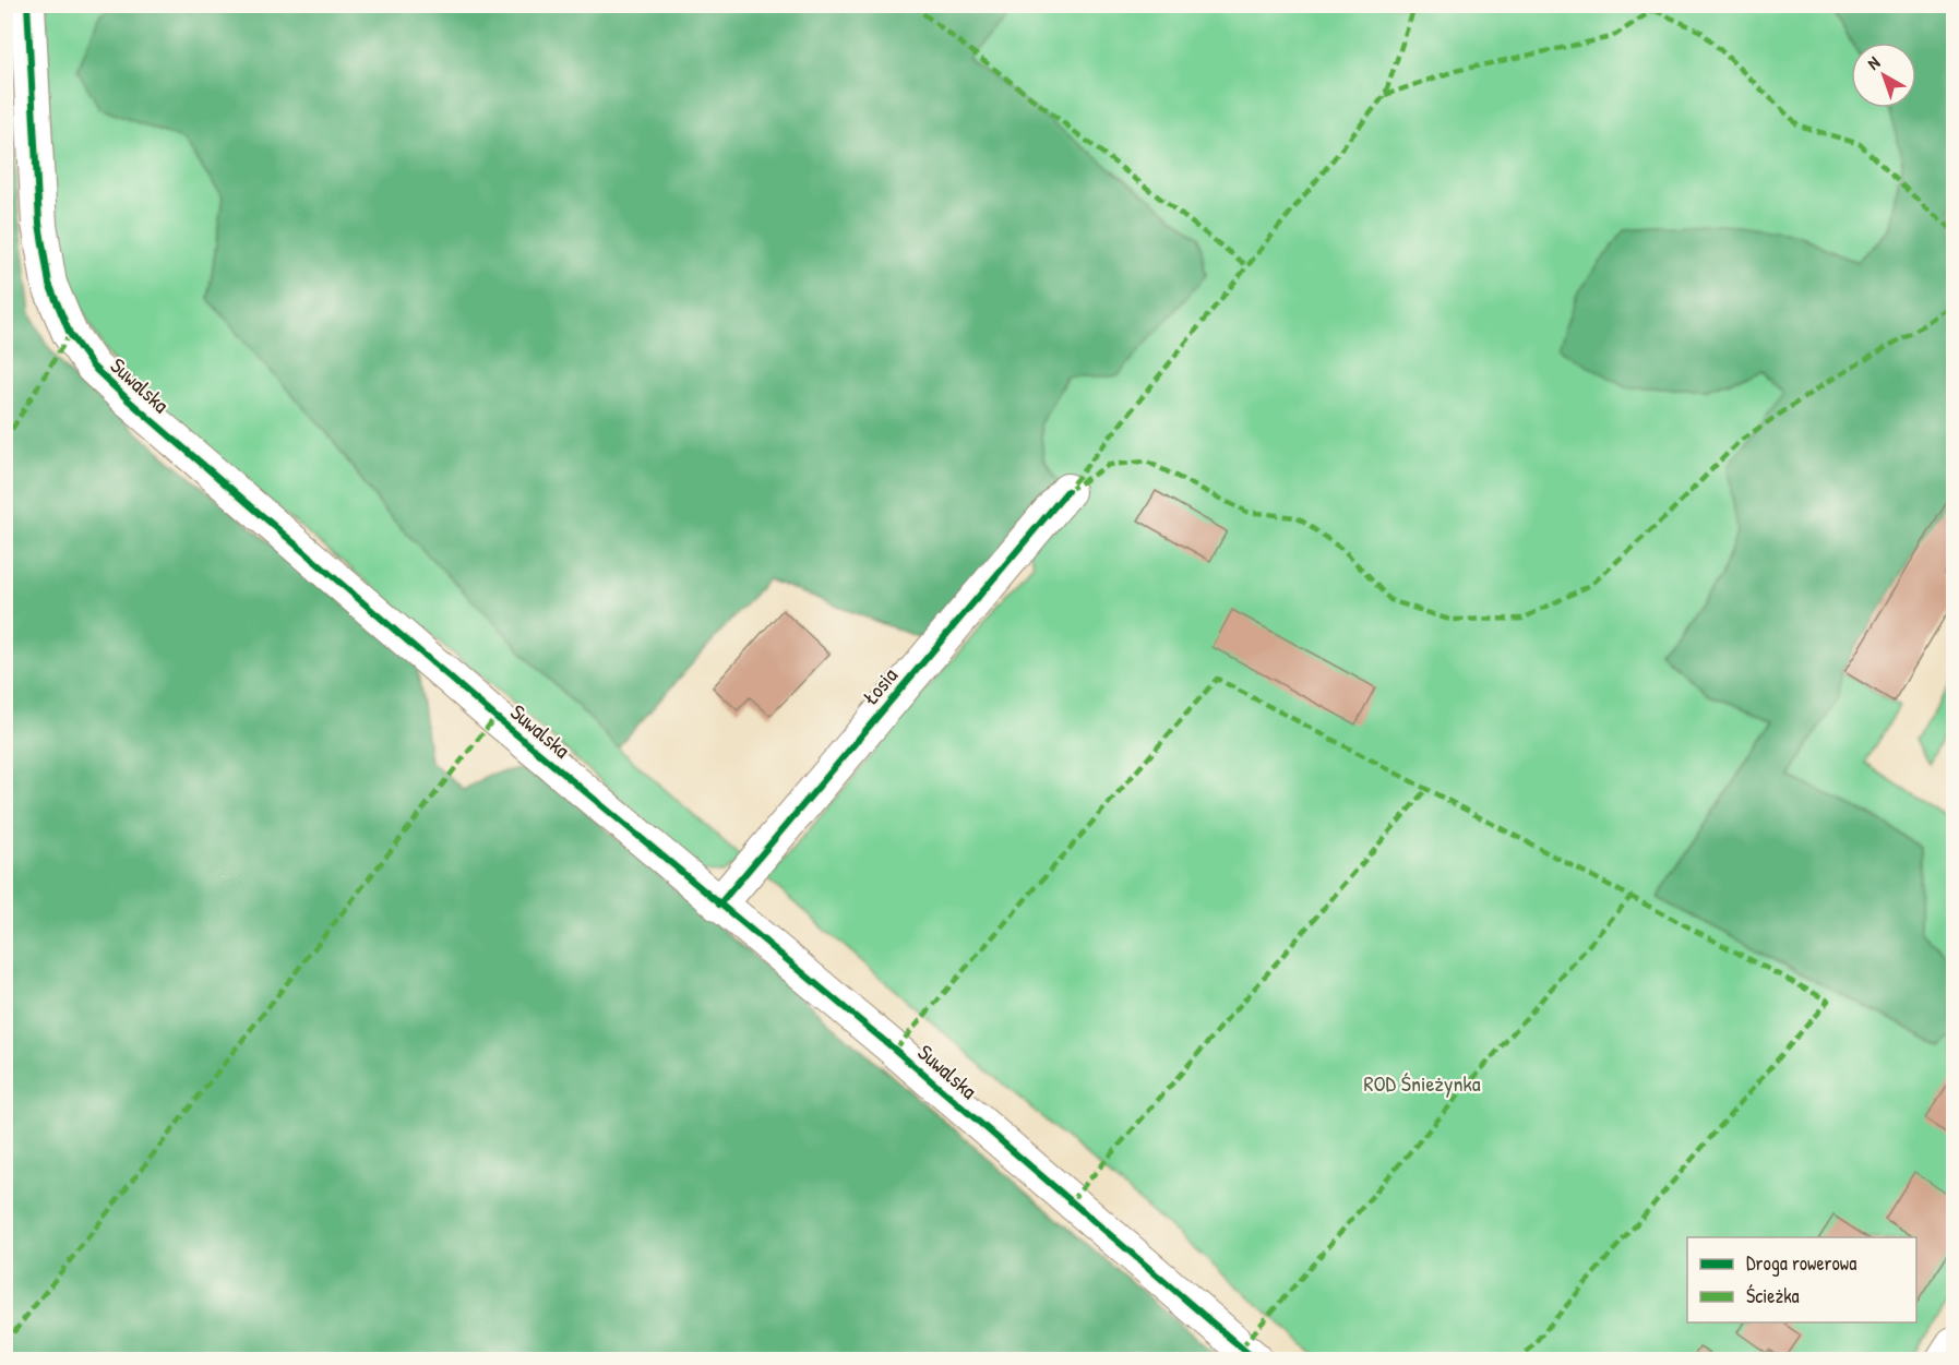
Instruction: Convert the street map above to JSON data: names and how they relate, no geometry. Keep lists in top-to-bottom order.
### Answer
{
  "streets": {
    "street": ["Suwalska", "Łosia"]
  },
  "crossings": [
    ["Suwalska", "Łosia"]
  ],
  "parks": ["ROD Śnieżynka"],
  "legend": ["Droga rowerowa", "Ścieżka"],
  "north": "top left"
}
